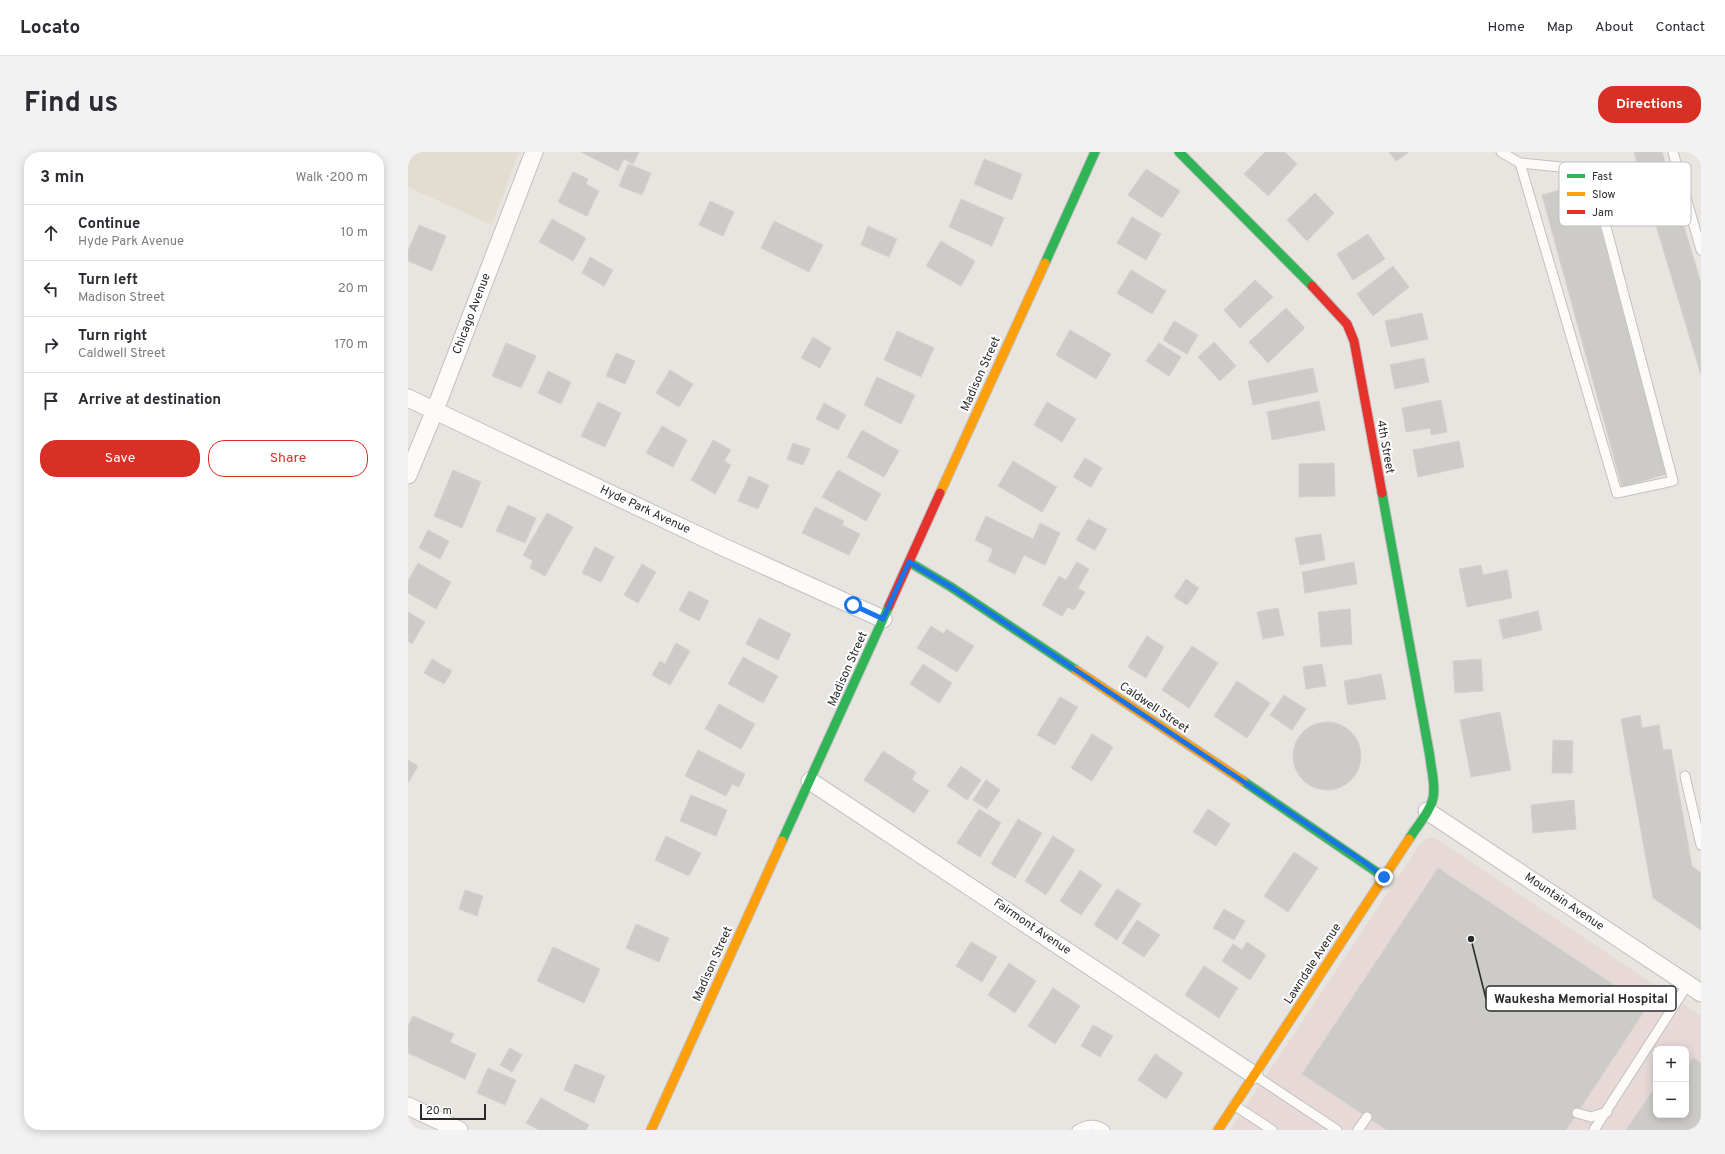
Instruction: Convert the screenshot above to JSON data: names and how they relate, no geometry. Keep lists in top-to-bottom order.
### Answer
{
  "streets": {
    "street": [
      "Chicago Avenue",
      "Madison Street",
      "4th Street",
      "Hyde Park Avenue",
      "Caldwell Street",
      "Mountain Avenue",
      "Fairmont Avenue",
      "Lawndale Avenue"
    ]
  },
  "crossings": [
    ["Chicago Avenue", "Hyde Park Avenue"],
    ["Madison Street", "Hyde Park Avenue"],
    ["Madison Street", "Caldwell Street"],
    ["Madison Street", "Fairmont Avenue"],
    ["4th Street", "Mountain Avenue"],
    ["4th Street", "Lawndale Avenue"],
    ["Caldwell Street", "Lawndale Avenue"],
    ["Mountain Avenue", "Lawndale Avenue"],
    ["Fairmont Avenue", "Lawndale Avenue"]
  ],
  "places": ["Waukesha Memorial Hospital"],
  "legend": ["Fast", "Slow", "Jam"],
  "scale_bar": "20 m",
  "page": {
    "header": "Locato",
    "nav": [
      "Home",
      "Map",
      "About",
      "Contact"
    ],
    "title": "Find us",
    "buttons": [
      "Directions",
      ["Save", "Share"]
    ],
    "heading": ["3 min", "Walk · 200 m"],
    "list": [
      ["Continue", "Hyde Park Avenue", "10 m"],
      ["Turn left", "Madison Street", "20 m"],
      ["Turn right", "Caldwell Street", "170 m"],
      "Arrive at destination"
    ],
    "map_buttons": ["+", "−"],
    "scale": "20 m"
  }
}
